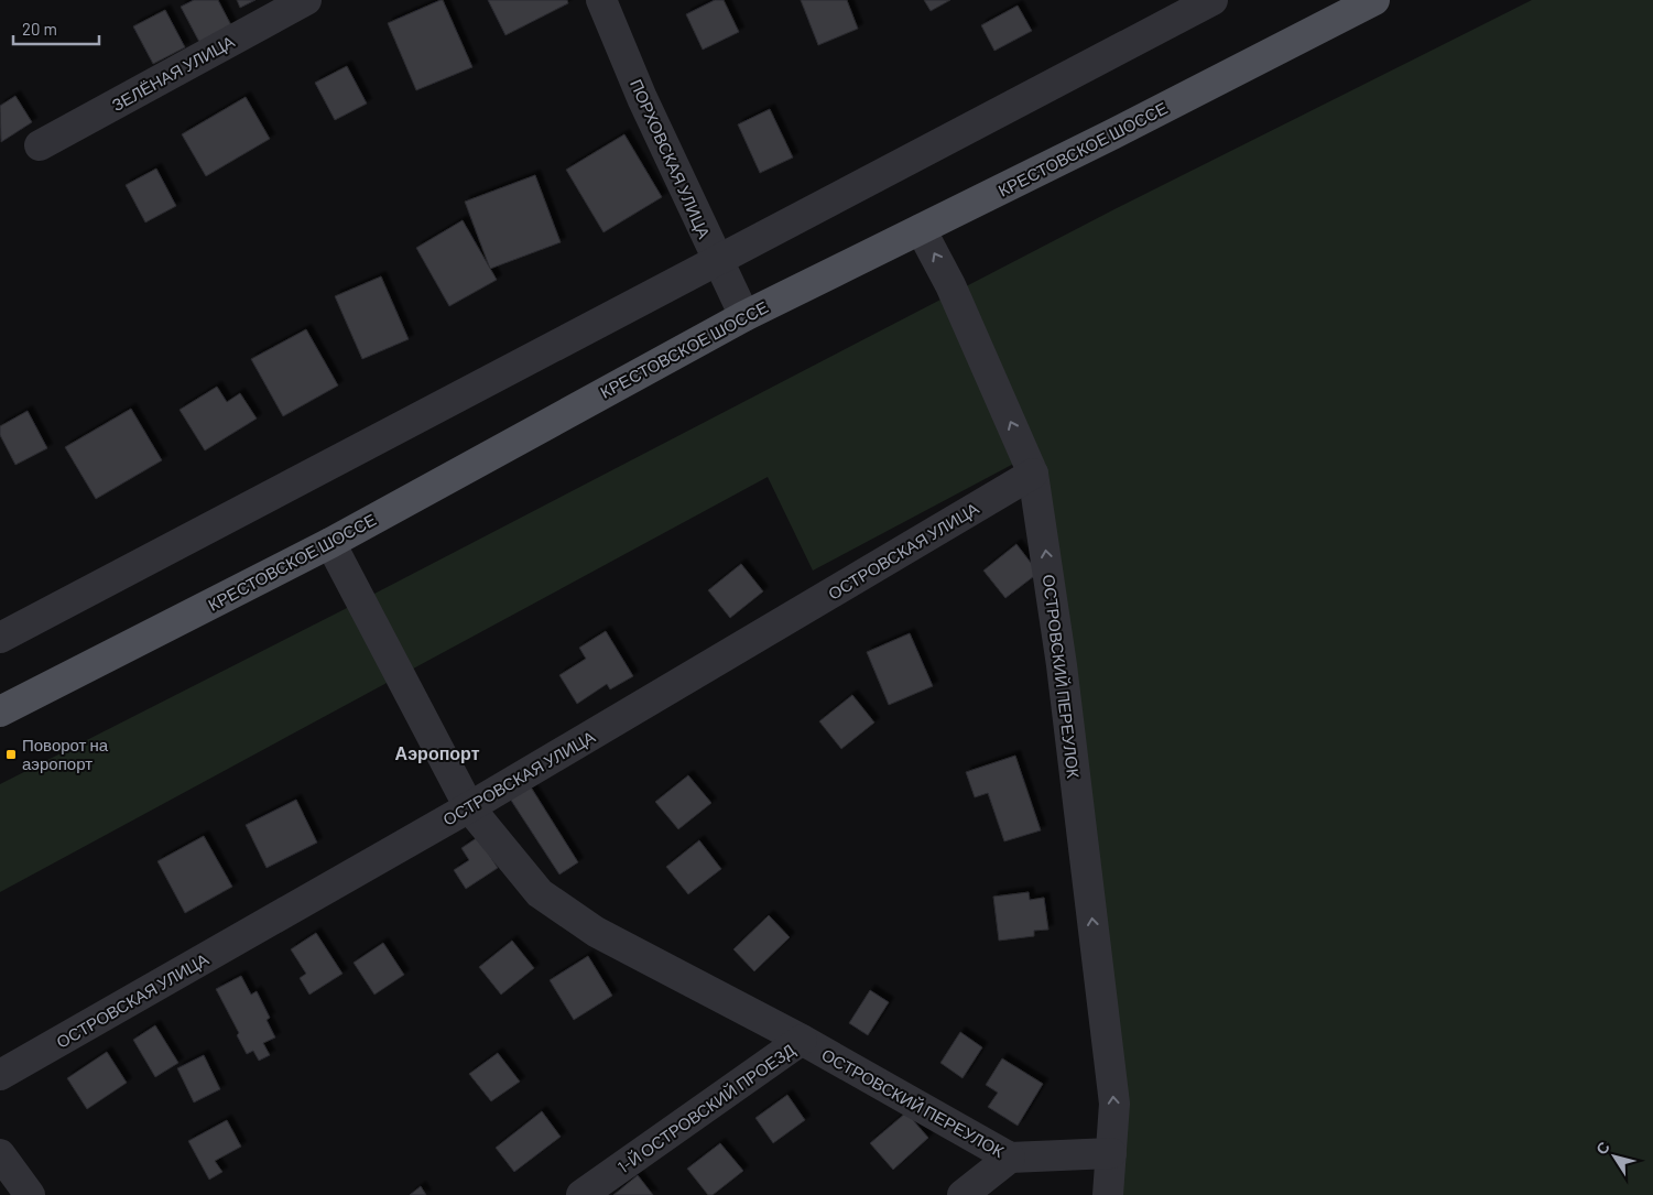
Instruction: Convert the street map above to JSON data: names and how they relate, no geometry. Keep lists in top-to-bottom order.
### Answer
{
  "streets": {
    "main road": ["КРЕСТОВСКОЕ ШОССЕ"],
    "street": [
      "ЗЕЛЁНАЯ УЛИЦА",
      "ПОРХОВСКАЯ УЛИЦА",
      "ОСТРОВСКАЯ УЛИЦА",
      "ОСТРОВСКИЙ ПЕРЕУЛОК",
      "1-Й ОСТРОВСКИЙ ПРОЕЗД"
    ]
  },
  "crossings": [
    ["КРЕСТОВСКОЕ ШОССЕ", "ПОРХОВСКАЯ УЛИЦА"],
    ["КРЕСТОВСКОЕ ШОССЕ", "ОСТРОВСКИЙ ПЕРЕУЛОК"],
    ["ОСТРОВСКАЯ УЛИЦА", "ОСТРОВСКИЙ ПЕРЕУЛОК"],
    ["ОСТРОВСКИЙ ПЕРЕУЛОК", "1-Й ОСТРОВСКИЙ ПРОЕЗД"]
  ],
  "one_way": ["ОСТРОВСКИЙ ПЕРЕУЛОК"],
  "districts": ["Аэропорт"],
  "places": {
    "transit": ["Поворот на аэропорт"]
  },
  "scale_bar": "20 m",
  "north": "top left"
}
